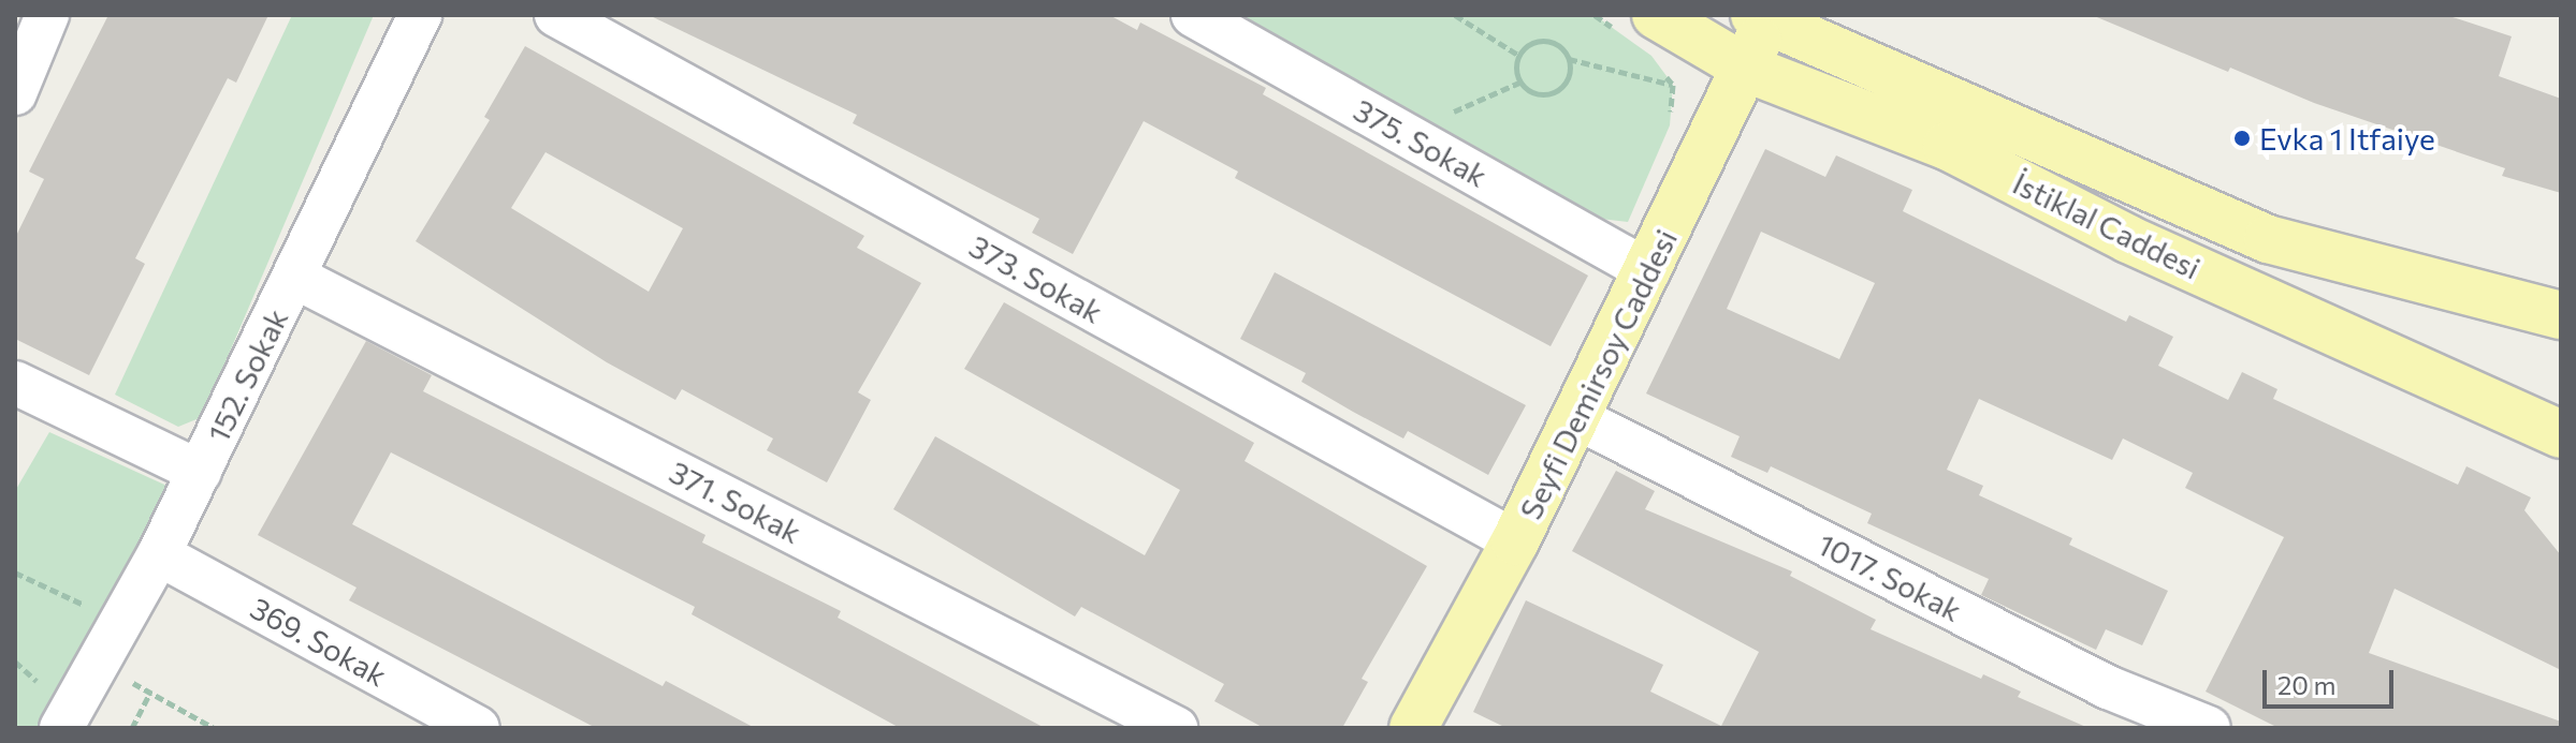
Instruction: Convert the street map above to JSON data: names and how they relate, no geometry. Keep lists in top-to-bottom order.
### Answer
{
  "streets": {
    "main road": ["İstiklal Caddesi", "Seyfi Demirsoy Caddesi"],
    "street": [
      "375. Sokak",
      "373. Sokak",
      "152. Sokak",
      "371. Sokak",
      "1017. Sokak",
      "369. Sokak"
    ]
  },
  "crossings": [
    ["375. Sokak", "Seyfi Demirsoy Caddesi"],
    ["İstiklal Caddesi", "Seyfi Demirsoy Caddesi"],
    ["373. Sokak", "Seyfi Demirsoy Caddesi"],
    ["Seyfi Demirsoy Caddesi", "1017. Sokak"],
    ["152. Sokak", "371. Sokak"],
    ["152. Sokak", "369. Sokak"]
  ],
  "places": ["Evka 1 Itfaiye"],
  "scale_bar": "20 m"
}
